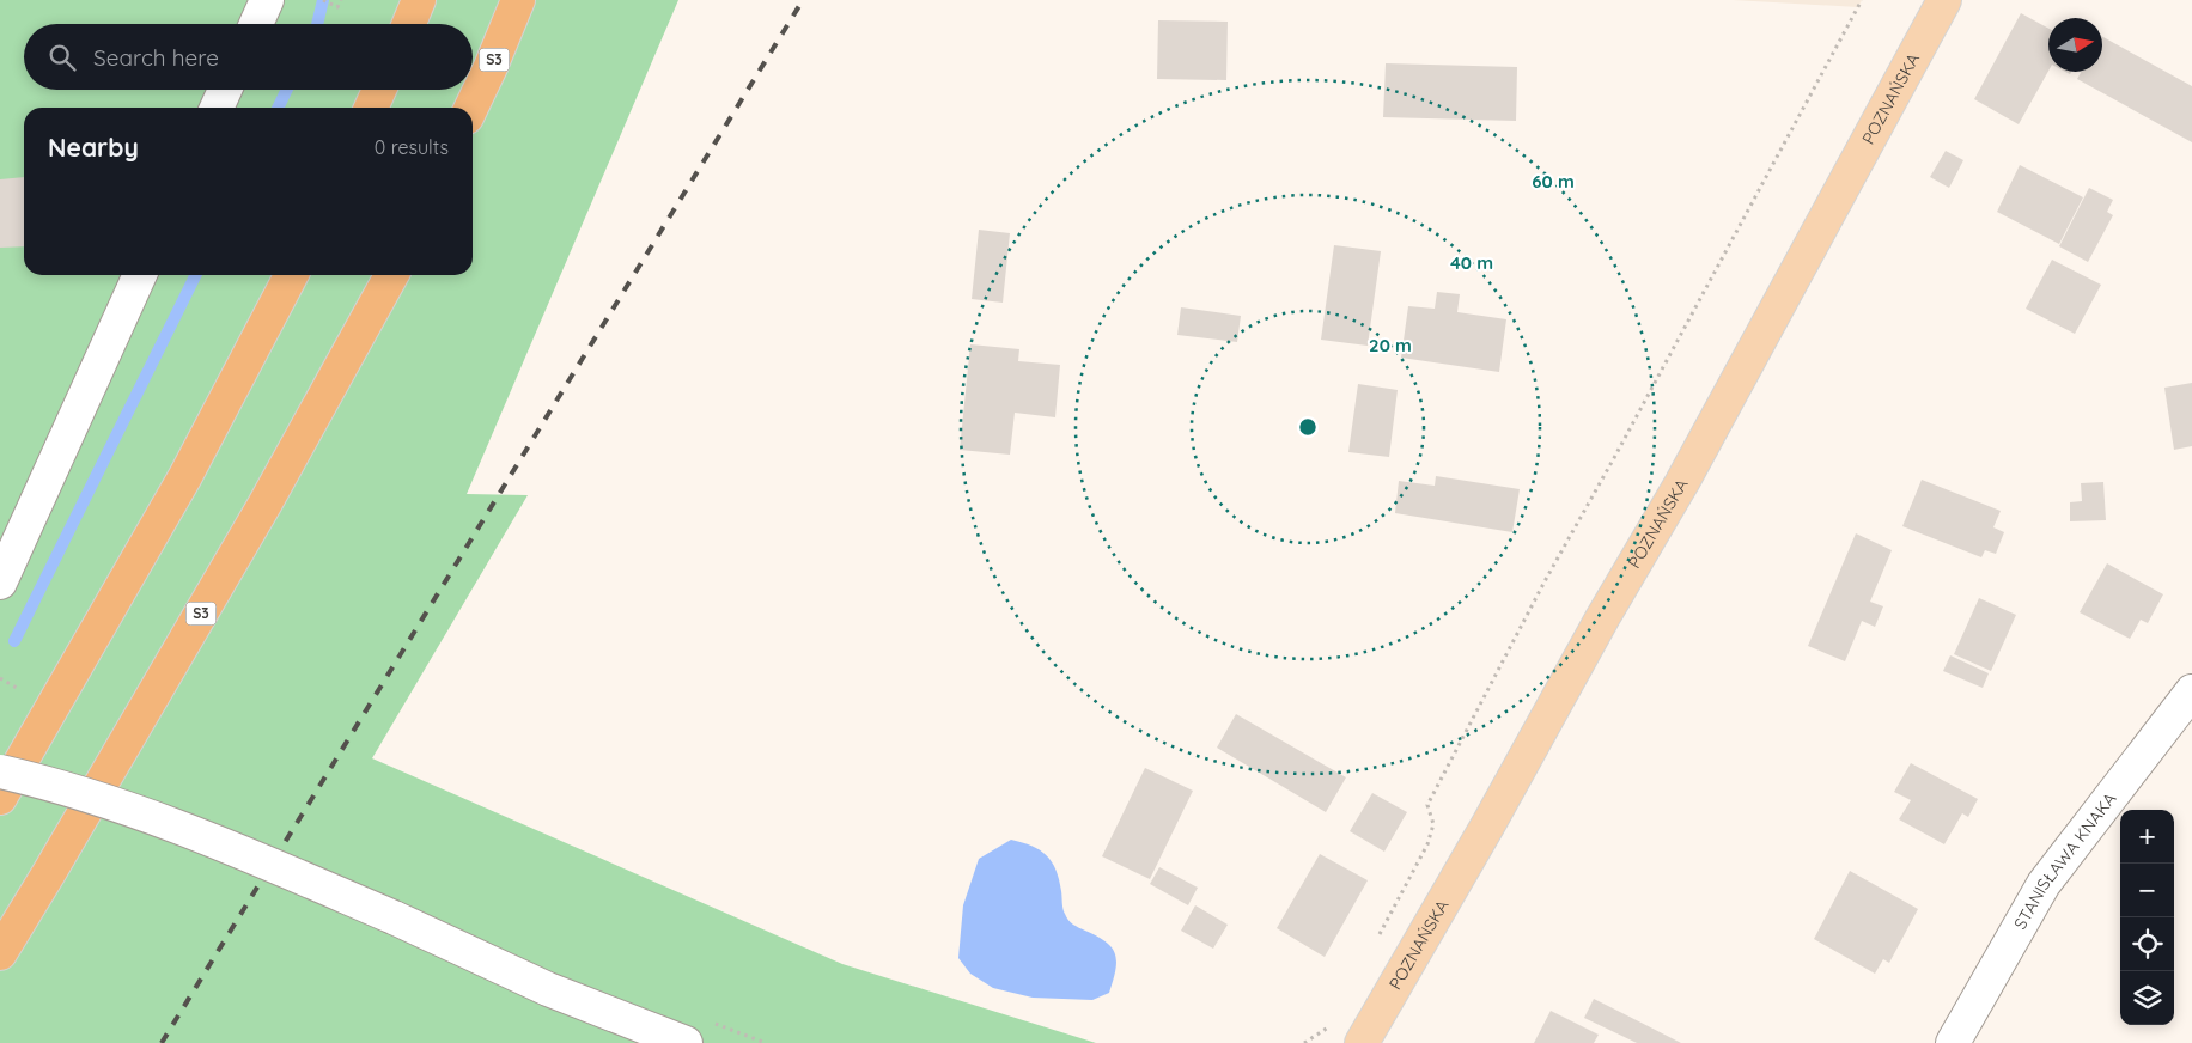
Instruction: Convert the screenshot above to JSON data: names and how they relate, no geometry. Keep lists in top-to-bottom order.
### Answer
{
  "streets": {
    "highway": ["S3"],
    "main road": ["POZNAŃSKA"],
    "street": ["STANISŁAWA KNAKA"]
  },
  "north": "right",
  "page": {
    "search": "Search here",
    "heading": ["Nearby", "0 results"],
    "map_buttons": ["+", "−"]
  },
  "rings": ["60 m", "40 m", "20 m"]
}
